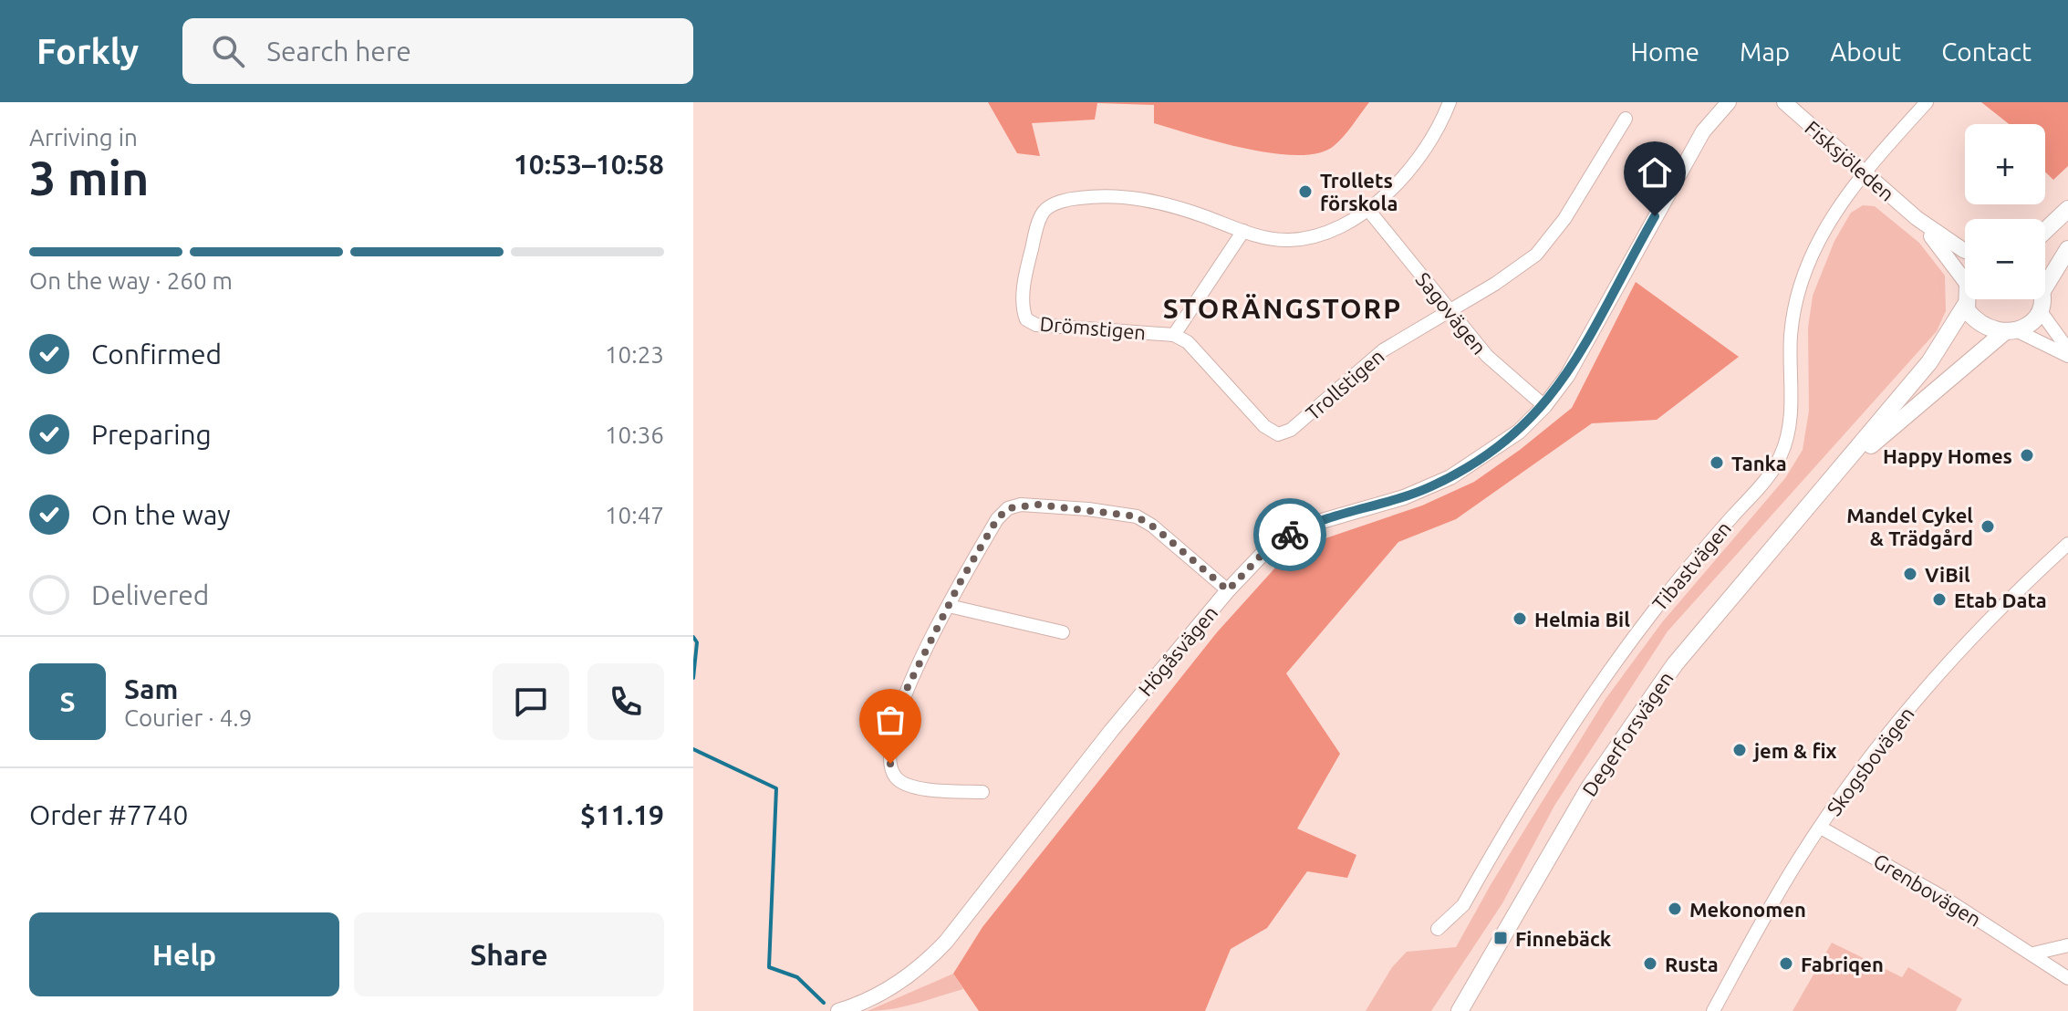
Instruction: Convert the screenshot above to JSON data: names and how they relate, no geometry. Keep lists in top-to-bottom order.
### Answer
{
  "streets": {
    "main road": ["Degerforsvägen"],
    "street": [
      "Fisksjöleden",
      "Sagovägen",
      "Drömstigen",
      "Trollstigen",
      "Tibastvägen",
      "Högåsvägen",
      "Skogsbovägen",
      "Grenbovägen"
    ]
  },
  "crossings": [
    ["Fisksjöleden", "Tibastvägen"],
    ["Sagovägen", "Drömstigen"],
    ["Sagovägen", "Trollstigen"],
    ["Sagovägen", "Högåsvägen"],
    ["Drömstigen", "Trollstigen"],
    ["Skogsbovägen", "Grenbovägen"]
  ],
  "districts": ["STORÄNGSTORP"],
  "places": {
    "other": [
      "Trollets förskola",
      "Happy Homes",
      "Tanka",
      "Mandel Cykel & Trädgård",
      "ViBil",
      "Etab Data",
      "Helmia Bil",
      "jem & fix",
      "Mekonomen",
      "Rusta",
      "Fabriqen"
    ],
    "transit": ["Finnebäck"]
  },
  "page": {
    "header": "Forkly",
    "search": "Search here",
    "nav": [
      "Home",
      "Map",
      "About",
      "Contact"
    ],
    "heading": ["3 min", "Arriving in", "10:53–10:58"],
    "panel": [
      "Sam",
      "Courier · 4.9",
      "Order #7740",
      "$11.19"
    ],
    "map_buttons": ["+", "−"],
    "bar": "On the way · 260 m",
    "list": [
      ["Confirmed", "10:23"],
      ["Preparing", "10:36"],
      ["On the way", "10:47"],
      "Delivered"
    ],
    "round": "S",
    "buttons": ["Help", "Share"]
  }
}
